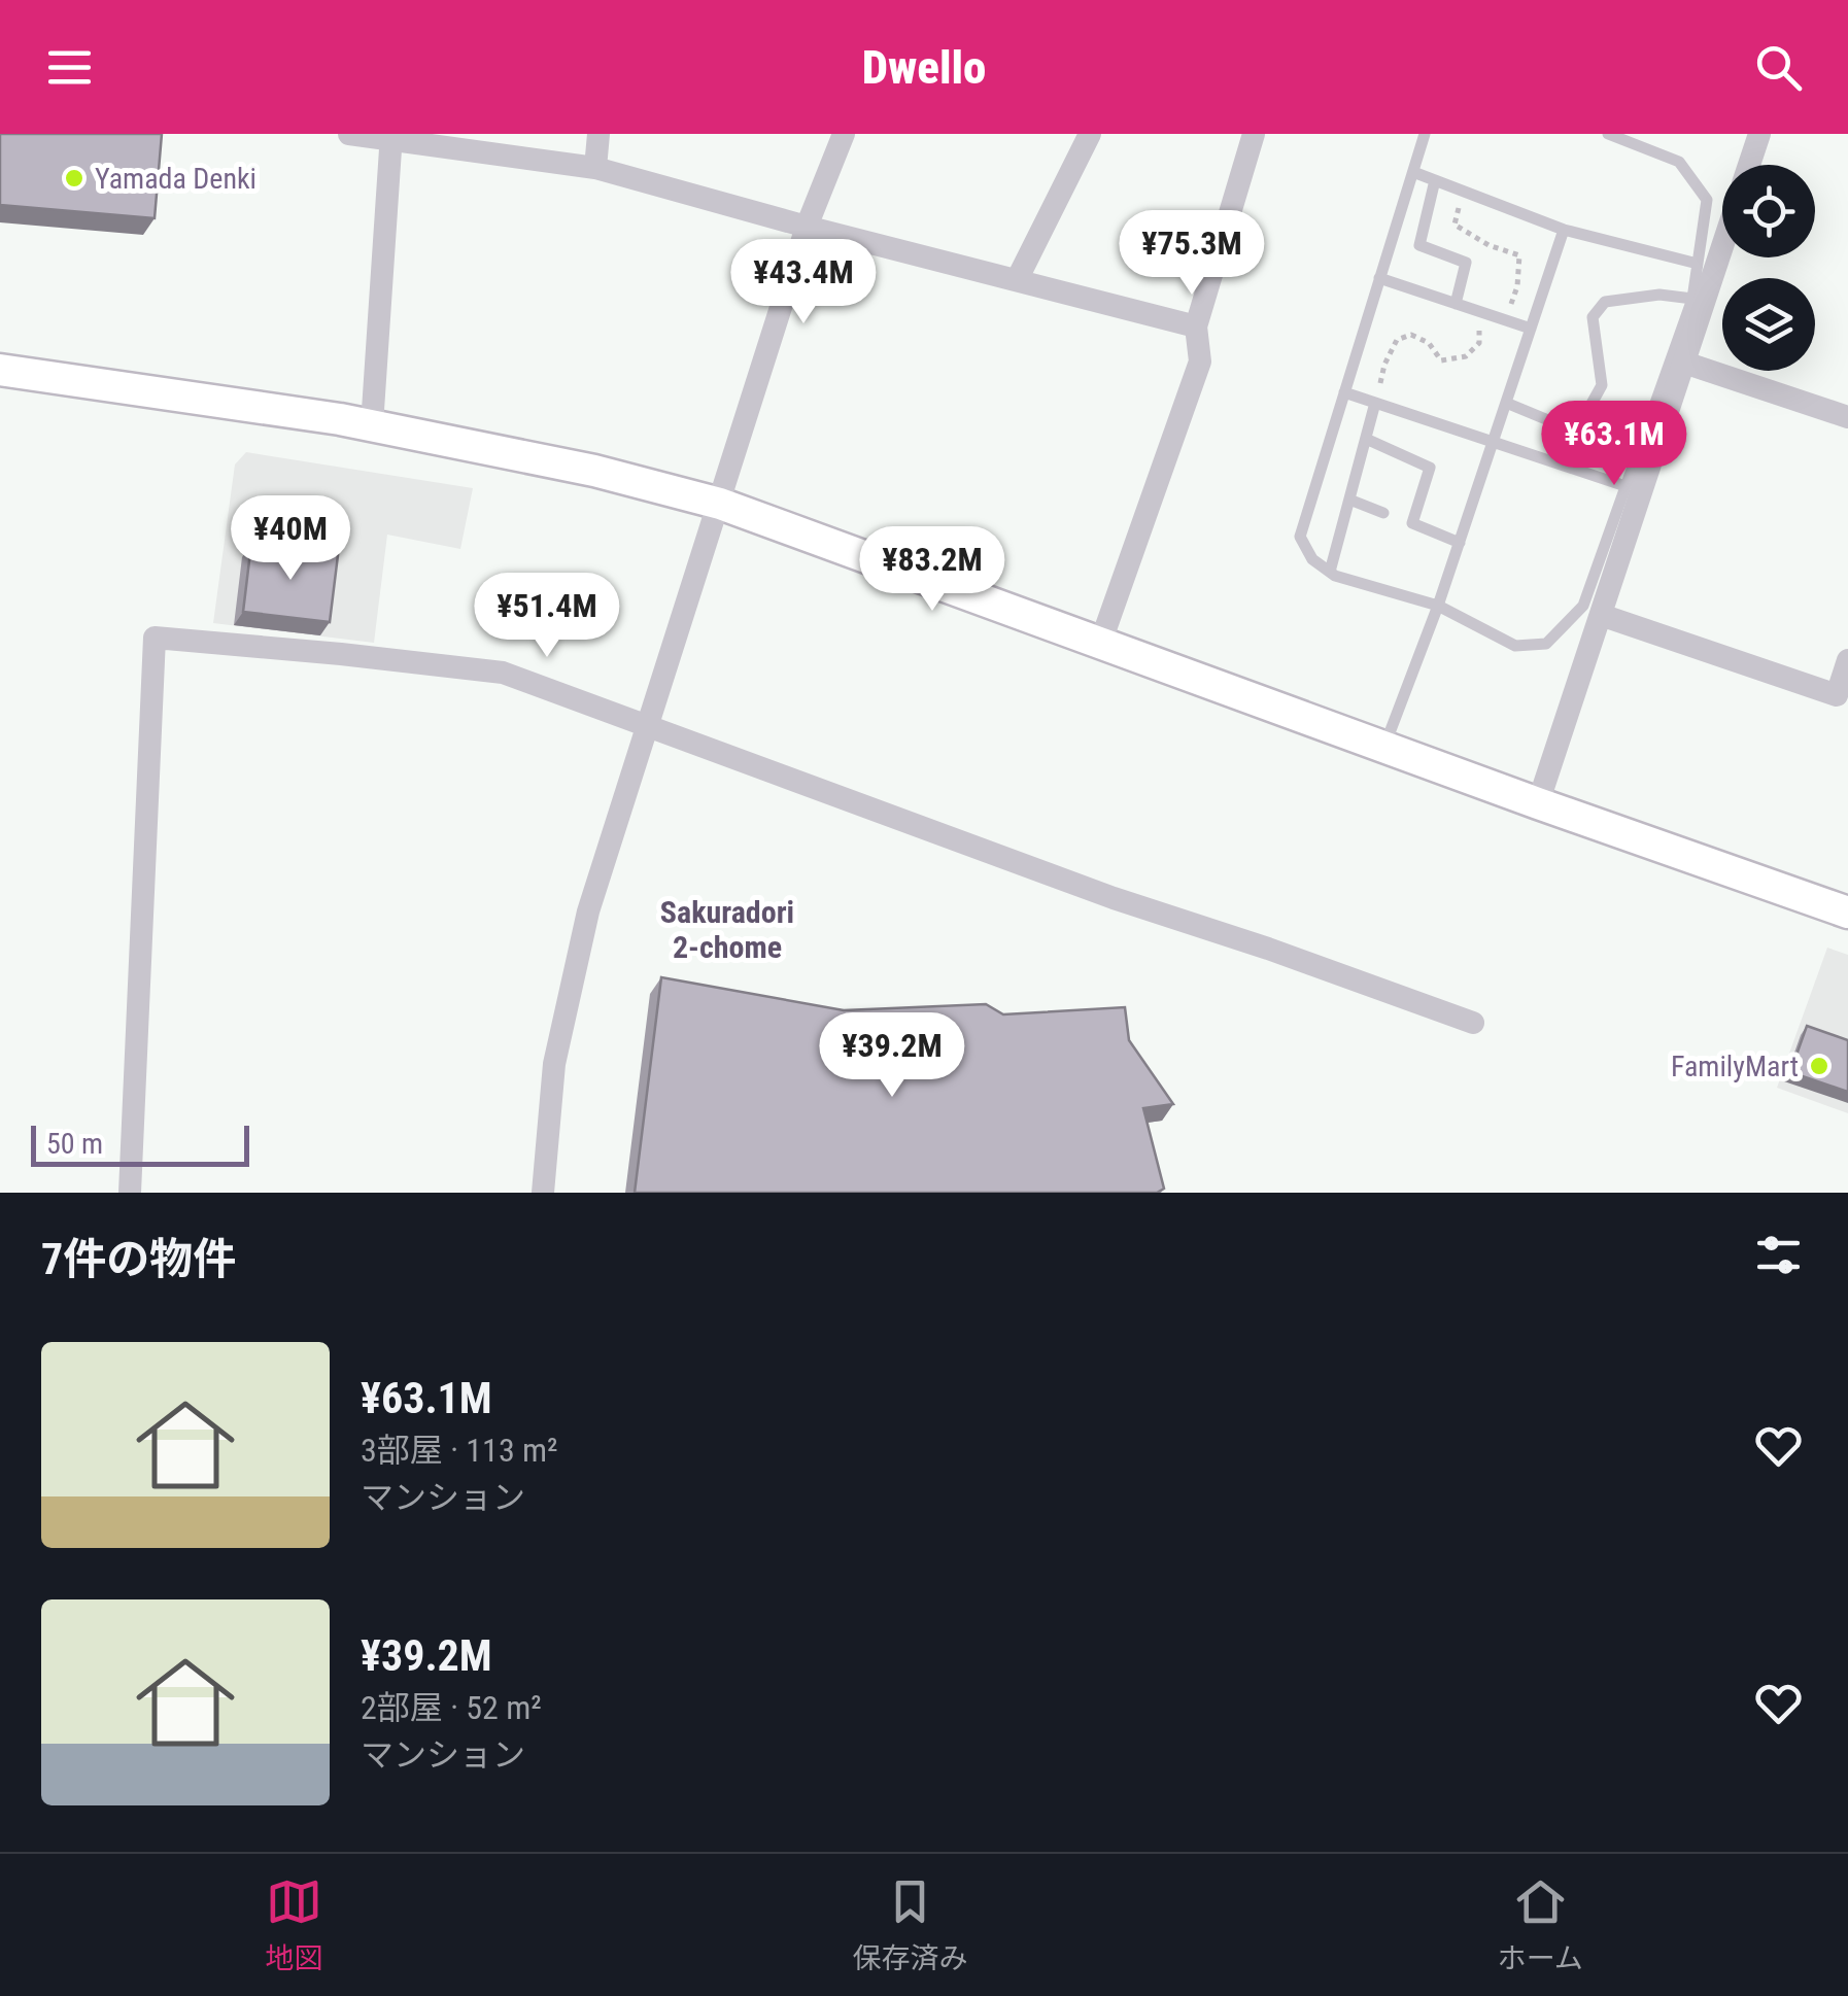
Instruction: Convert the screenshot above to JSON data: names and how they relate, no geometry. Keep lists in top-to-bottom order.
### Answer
{
  "districts": ["Sakuradori 2-chome"],
  "places": ["Yamada Denki", "FamilyMart"],
  "scale_bar": "50 m",
  "page": {
    "header": "Dwello",
    "price": [
      "¥75.3M",
      "¥43.4M",
      "¥63.1M",
      "¥40M",
      "¥83.2M",
      "¥51.4M",
      "¥39.2M"
    ],
    "scale": "50 m",
    "heading": "7件の物件",
    "list": [
      {
        "name": "¥63.1M",
        "note": "3部屋 · 113 m² · マンション"
      },
      {
        "name": "¥39.2M",
        "note": "2部屋 · 52 m² · マンション"
      }
    ],
    "tabs": ["地図", "保存済み", "ホーム"]
  }
}
